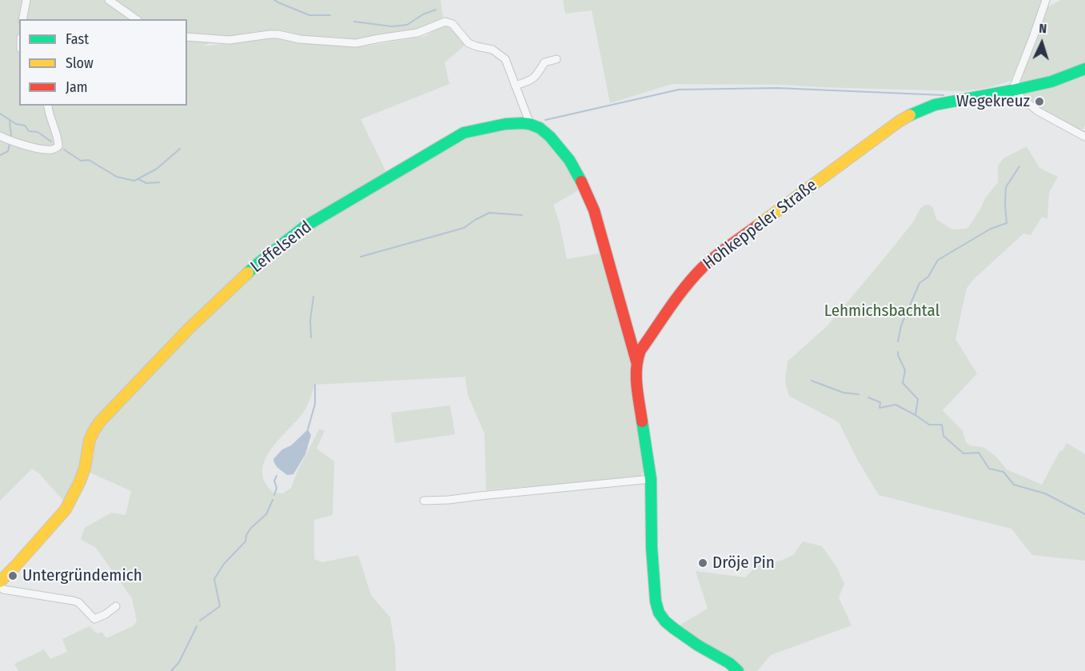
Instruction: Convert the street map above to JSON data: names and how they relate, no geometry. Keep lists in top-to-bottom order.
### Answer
{
  "streets": {
    "street": ["Hohkeppeler Straße", "Leffelsend"]
  },
  "parks": ["Lehmichsbachtal"],
  "places": ["Wegekreuz", "Dröje Pin", "Untergründemich"],
  "legend": ["Fast", "Slow", "Jam"],
  "north": "top"
}
